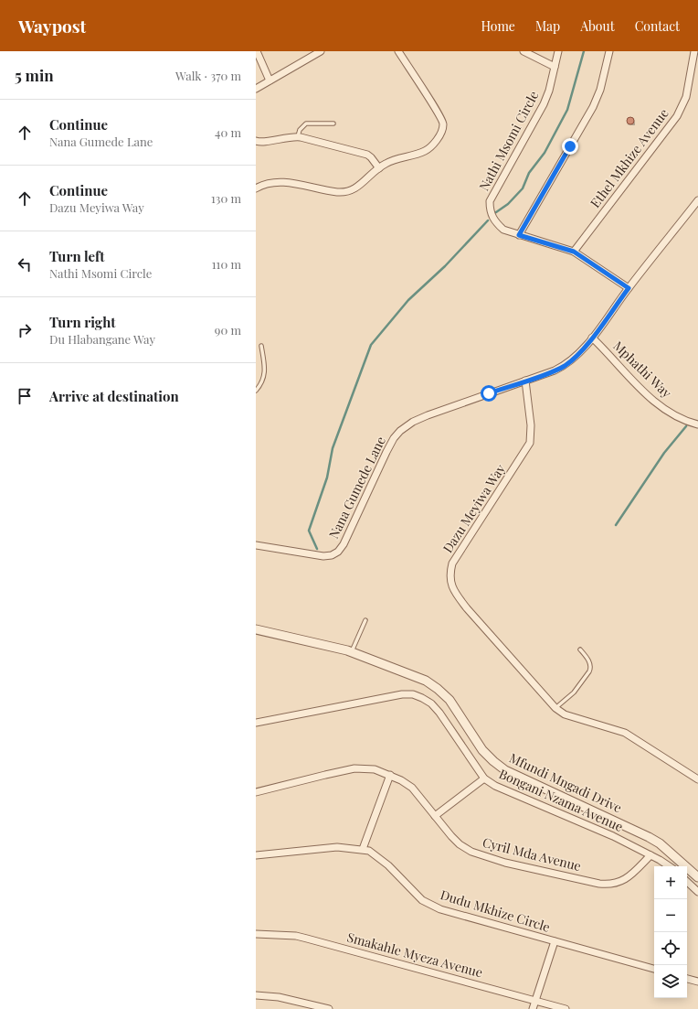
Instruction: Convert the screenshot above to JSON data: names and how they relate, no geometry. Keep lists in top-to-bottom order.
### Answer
{
  "streets": {
    "street": [
      "Nathi Msomi Circle",
      "Ethel Mkhize Avenue",
      "Mphathi Way",
      "Nana Gumede Lane",
      "Dazu Meyiwa Way",
      "Mfundi Mngadi Drive",
      "Bongani Nzama Avenue",
      "Cyril Mda Avenue",
      "Dudu Mkhize Circle",
      "Smakahle Myeza Avenue"
    ]
  },
  "crossings": [
    ["Nathi Msomi Circle", "Ethel Mkhize Avenue"],
    ["Nana Gumede Lane", "Dazu Meyiwa Way"],
    ["Bongani Nzama Avenue", "Cyril Mda Avenue"]
  ],
  "page": {
    "header": "Waypost",
    "nav": [
      "Home",
      "Map",
      "About",
      "Contact"
    ],
    "heading": ["5 min", "Walk · 370 m"],
    "list": [
      ["Continue", "Nana Gumede Lane", "40 m"],
      ["Continue", "Dazu Meyiwa Way", "130 m"],
      ["Turn left", "Nathi Msomi Circle", "110 m"],
      ["Turn right", "Du Hlabangane Way", "90 m"],
      "Arrive at destination"
    ],
    "map_buttons": ["+", "−"]
  }
}
